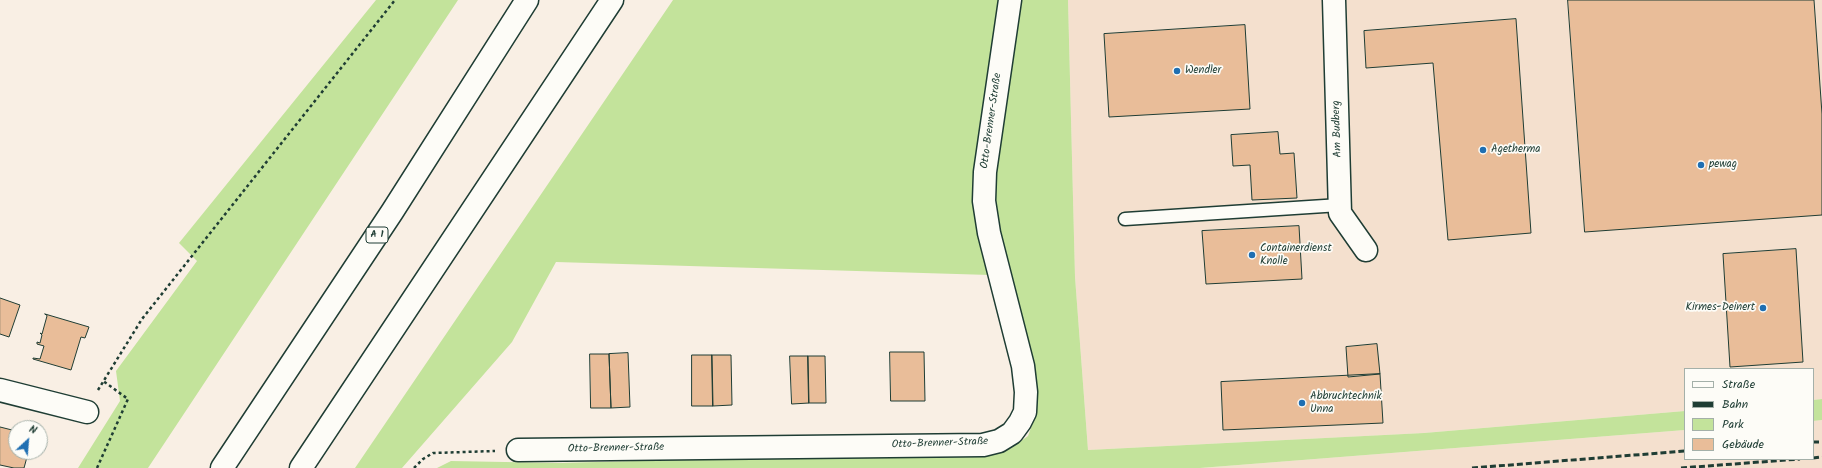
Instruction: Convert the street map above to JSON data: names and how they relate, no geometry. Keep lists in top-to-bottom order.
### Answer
{
  "streets": {
    "main road": ["Otto-Brenner-Straße", "Am Budberg", "A 1"]
  },
  "places": [
    "Wendler",
    "Agetherma",
    "pewag",
    "Containerdienst Knolle",
    "Kirmes-Deinert",
    "Abbruchtechnik Unna"
  ],
  "legend": [
    "Straße",
    "Bahn",
    "Park",
    "Gebäude"
  ],
  "north": "top right"
}
